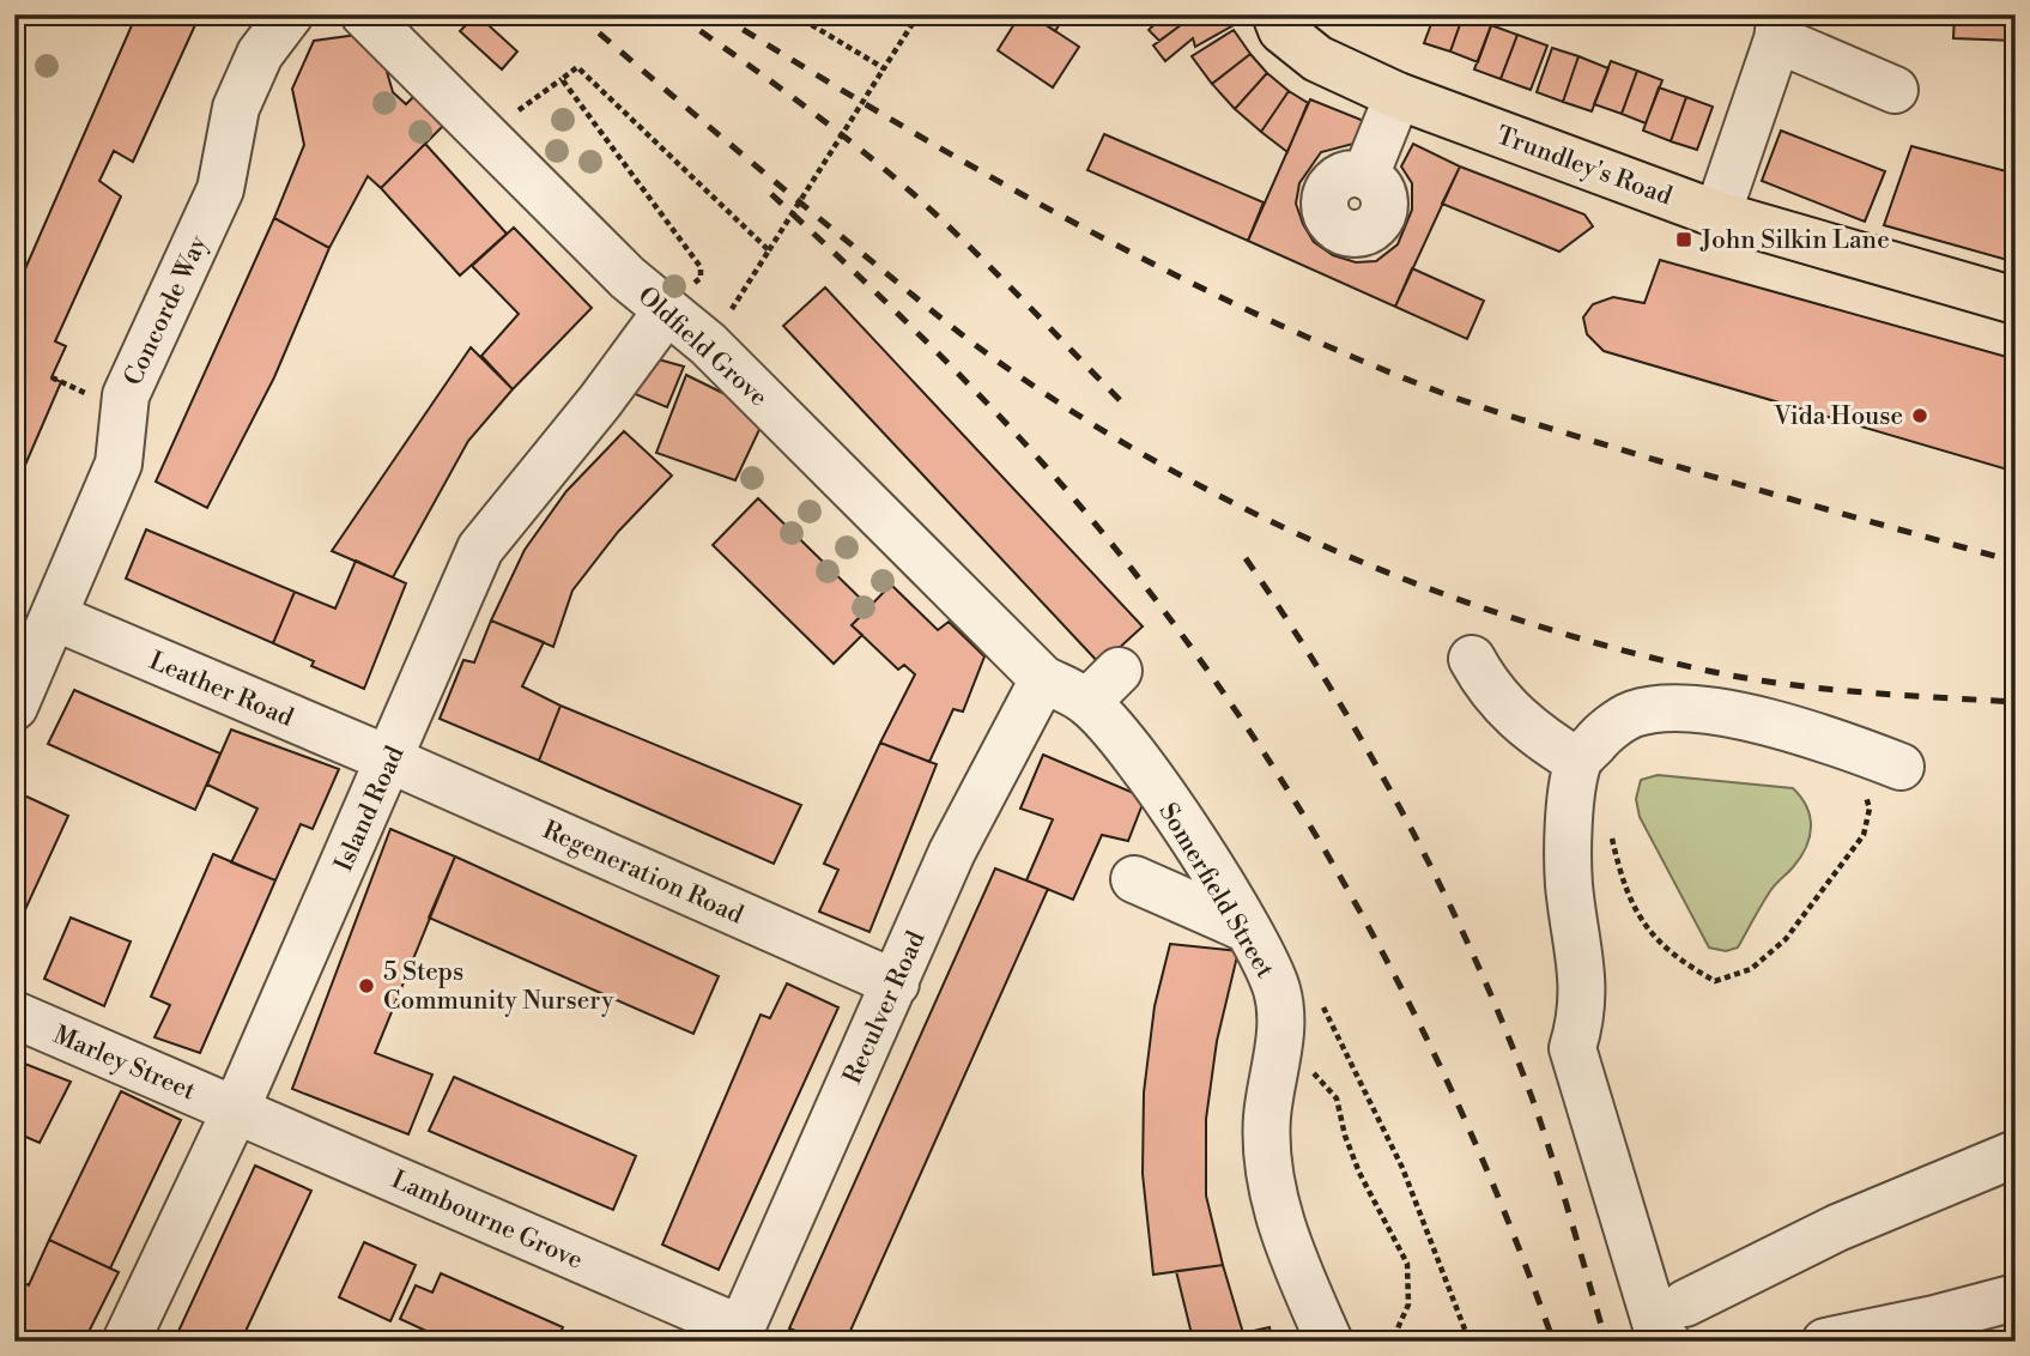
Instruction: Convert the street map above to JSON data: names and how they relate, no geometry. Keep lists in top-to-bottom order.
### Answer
{
  "streets": {
    "main road": ["Trundley's Road"],
    "street": [
      "Concorde Way",
      "Oldfield Grove",
      "Leather Road",
      "Island Road",
      "Regeneration Road",
      "Somerfield Street",
      "Reculver Road",
      "Marley Street",
      "Lambourne Grove"
    ]
  },
  "crossings": [
    ["Concorde Way", "Leather Road"],
    ["Oldfield Grove", "Island Road"],
    ["Oldfield Grove", "Somerfield Street"],
    ["Oldfield Grove", "Reculver Road"],
    ["Leather Road", "Island Road"],
    ["Leather Road", "Regeneration Road"],
    ["Island Road", "Regeneration Road"],
    ["Island Road", "Marley Street"],
    ["Island Road", "Lambourne Grove"],
    ["Regeneration Road", "Reculver Road"],
    ["Somerfield Street", "Reculver Road"],
    ["Reculver Road", "Lambourne Grove"],
    ["Marley Street", "Lambourne Grove"]
  ],
  "places": {
    "transit": ["John Silkin Lane"],
    "other": ["Vida House", "5 Steps Community Nursery"]
  }
}
